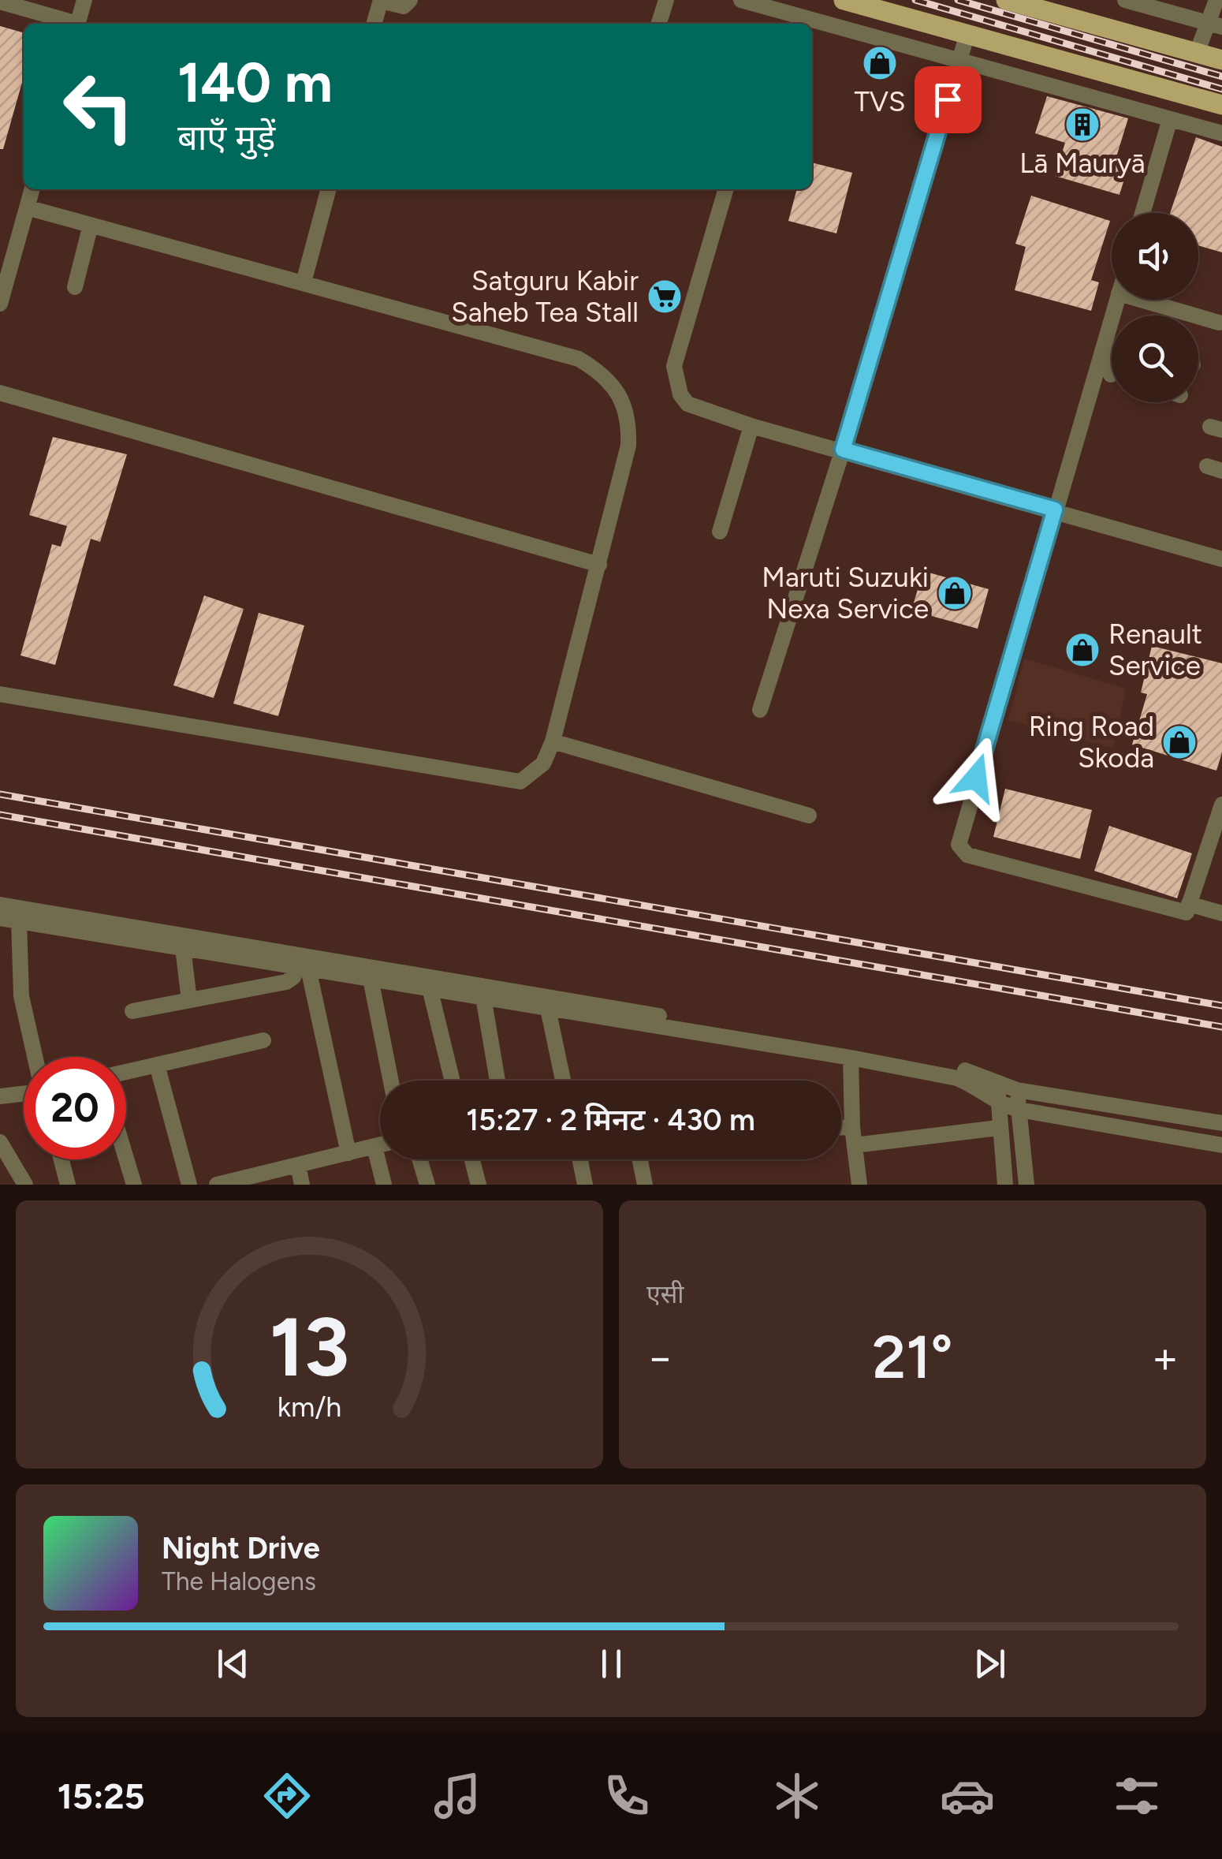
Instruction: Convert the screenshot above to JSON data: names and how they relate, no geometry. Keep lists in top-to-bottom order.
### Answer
{
  "places": {
    "shop": [
      "TVS",
      "Maruti Suzuki Nexa Service",
      "Renault Service",
      "Ring Road Skoda"
    ],
    "building": ["Lā Mauryā"],
    "supermarket": ["Satguru Kabir Saheb Tea Stall"]
  },
  "page": {
    "turn": ["140 m", "बाएँ मुड़ें"],
    "limit": "20",
    "trip": "15:27 · 2 मिनट · 430 m",
    "tile": "एसी",
    "heat": ["−", "21°", "+"],
    "song": ["Night Drive", "The Halogens"],
    "tabs": "15:25",
    "gauge": ["13", "km/h"]
  }
}
